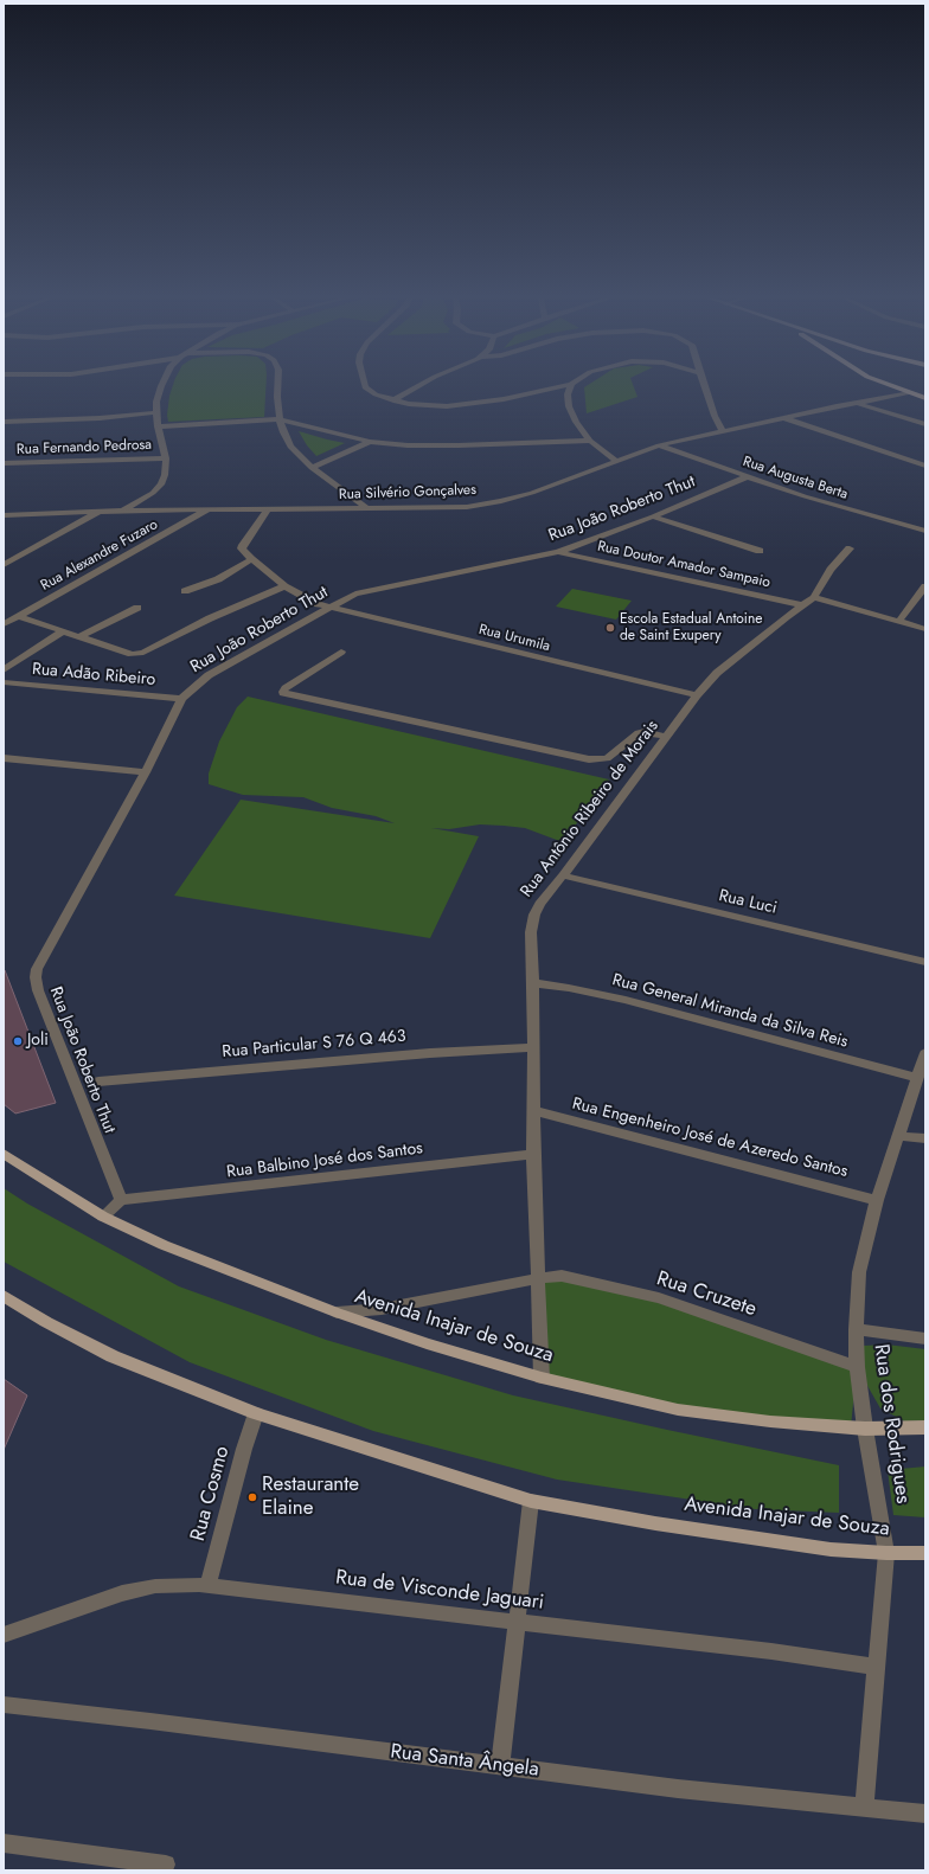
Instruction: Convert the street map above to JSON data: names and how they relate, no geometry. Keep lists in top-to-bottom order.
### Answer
{
  "streets": {
    "main road": ["Avenida Inajar de Souza"],
    "street": [
      "Rua Fernando Pedrosa",
      "Rua Augusta Berta",
      "Rua Silvério Gonçalves",
      "Rua João Roberto Thut",
      "Rua Alexandre Fuzaro",
      "Rua Doutor Amador Sampaio",
      "Rua Urumila",
      "Rua Adão Ribeiro",
      "Rua Antônio Ribeiro de Morais",
      "Rua Luci",
      "Rua General Miranda da Silva Reis",
      "Rua Particular S 76 Q 463",
      "Rua Engenheiro José de Azeredo Santos",
      "Rua Balbino José dos Santos",
      "Rua Cruzete",
      "Rua dos Rodrigues",
      "Rua Cosmo",
      "Rua de Visconde Jaguari",
      "Rua Santa Ângela"
    ]
  },
  "crossings": [
    ["Rua Augusta Berta", "Rua Silvério Gonçalves"],
    ["Rua Augusta Berta", "Rua João Roberto Thut"],
    ["Rua Silvério Gonçalves", "Rua Alexandre Fuzaro"],
    ["Rua João Roberto Thut", "Rua Doutor Amador Sampaio"],
    ["Rua João Roberto Thut", "Rua Urumila"],
    ["Rua João Roberto Thut", "Rua Adão Ribeiro"],
    ["Rua João Roberto Thut", "Rua Balbino José dos Santos"],
    ["Rua Doutor Amador Sampaio", "Rua Antônio Ribeiro de Morais"],
    ["Rua Urumila", "Rua Antônio Ribeiro de Morais"],
    ["Rua Antônio Ribeiro de Morais", "Rua Luci"],
    ["Rua Antônio Ribeiro de Morais", "Rua General Miranda da Silva Reis"],
    ["Rua Antônio Ribeiro de Morais", "Rua Particular S 76 Q 463"],
    ["Rua Antônio Ribeiro de Morais", "Rua Engenheiro José de Azeredo Santos"],
    ["Rua Antônio Ribeiro de Morais", "Rua Balbino José dos Santos"],
    ["Rua Antônio Ribeiro de Morais", "Rua Cruzete"],
    ["Rua Antônio Ribeiro de Morais", "Avenida Inajar de Souza"],
    ["Rua General Miranda da Silva Reis", "Rua dos Rodrigues"],
    ["Rua Engenheiro José de Azeredo Santos", "Rua dos Rodrigues"],
    ["Rua Cruzete", "Avenida Inajar de Souza"],
    ["Rua Cruzete", "Rua dos Rodrigues"],
    ["Avenida Inajar de Souza", "Rua dos Rodrigues"],
    ["Avenida Inajar de Souza", "Rua Cosmo"],
    ["Rua dos Rodrigues", "Rua de Visconde Jaguari"],
    ["Rua dos Rodrigues", "Rua Santa Ângela"],
    ["Rua Cosmo", "Rua de Visconde Jaguari"]
  ],
  "places": ["Escola Estadual Antoine de Saint Exupery", "Joli", "Restaurante Elaine"]
}
